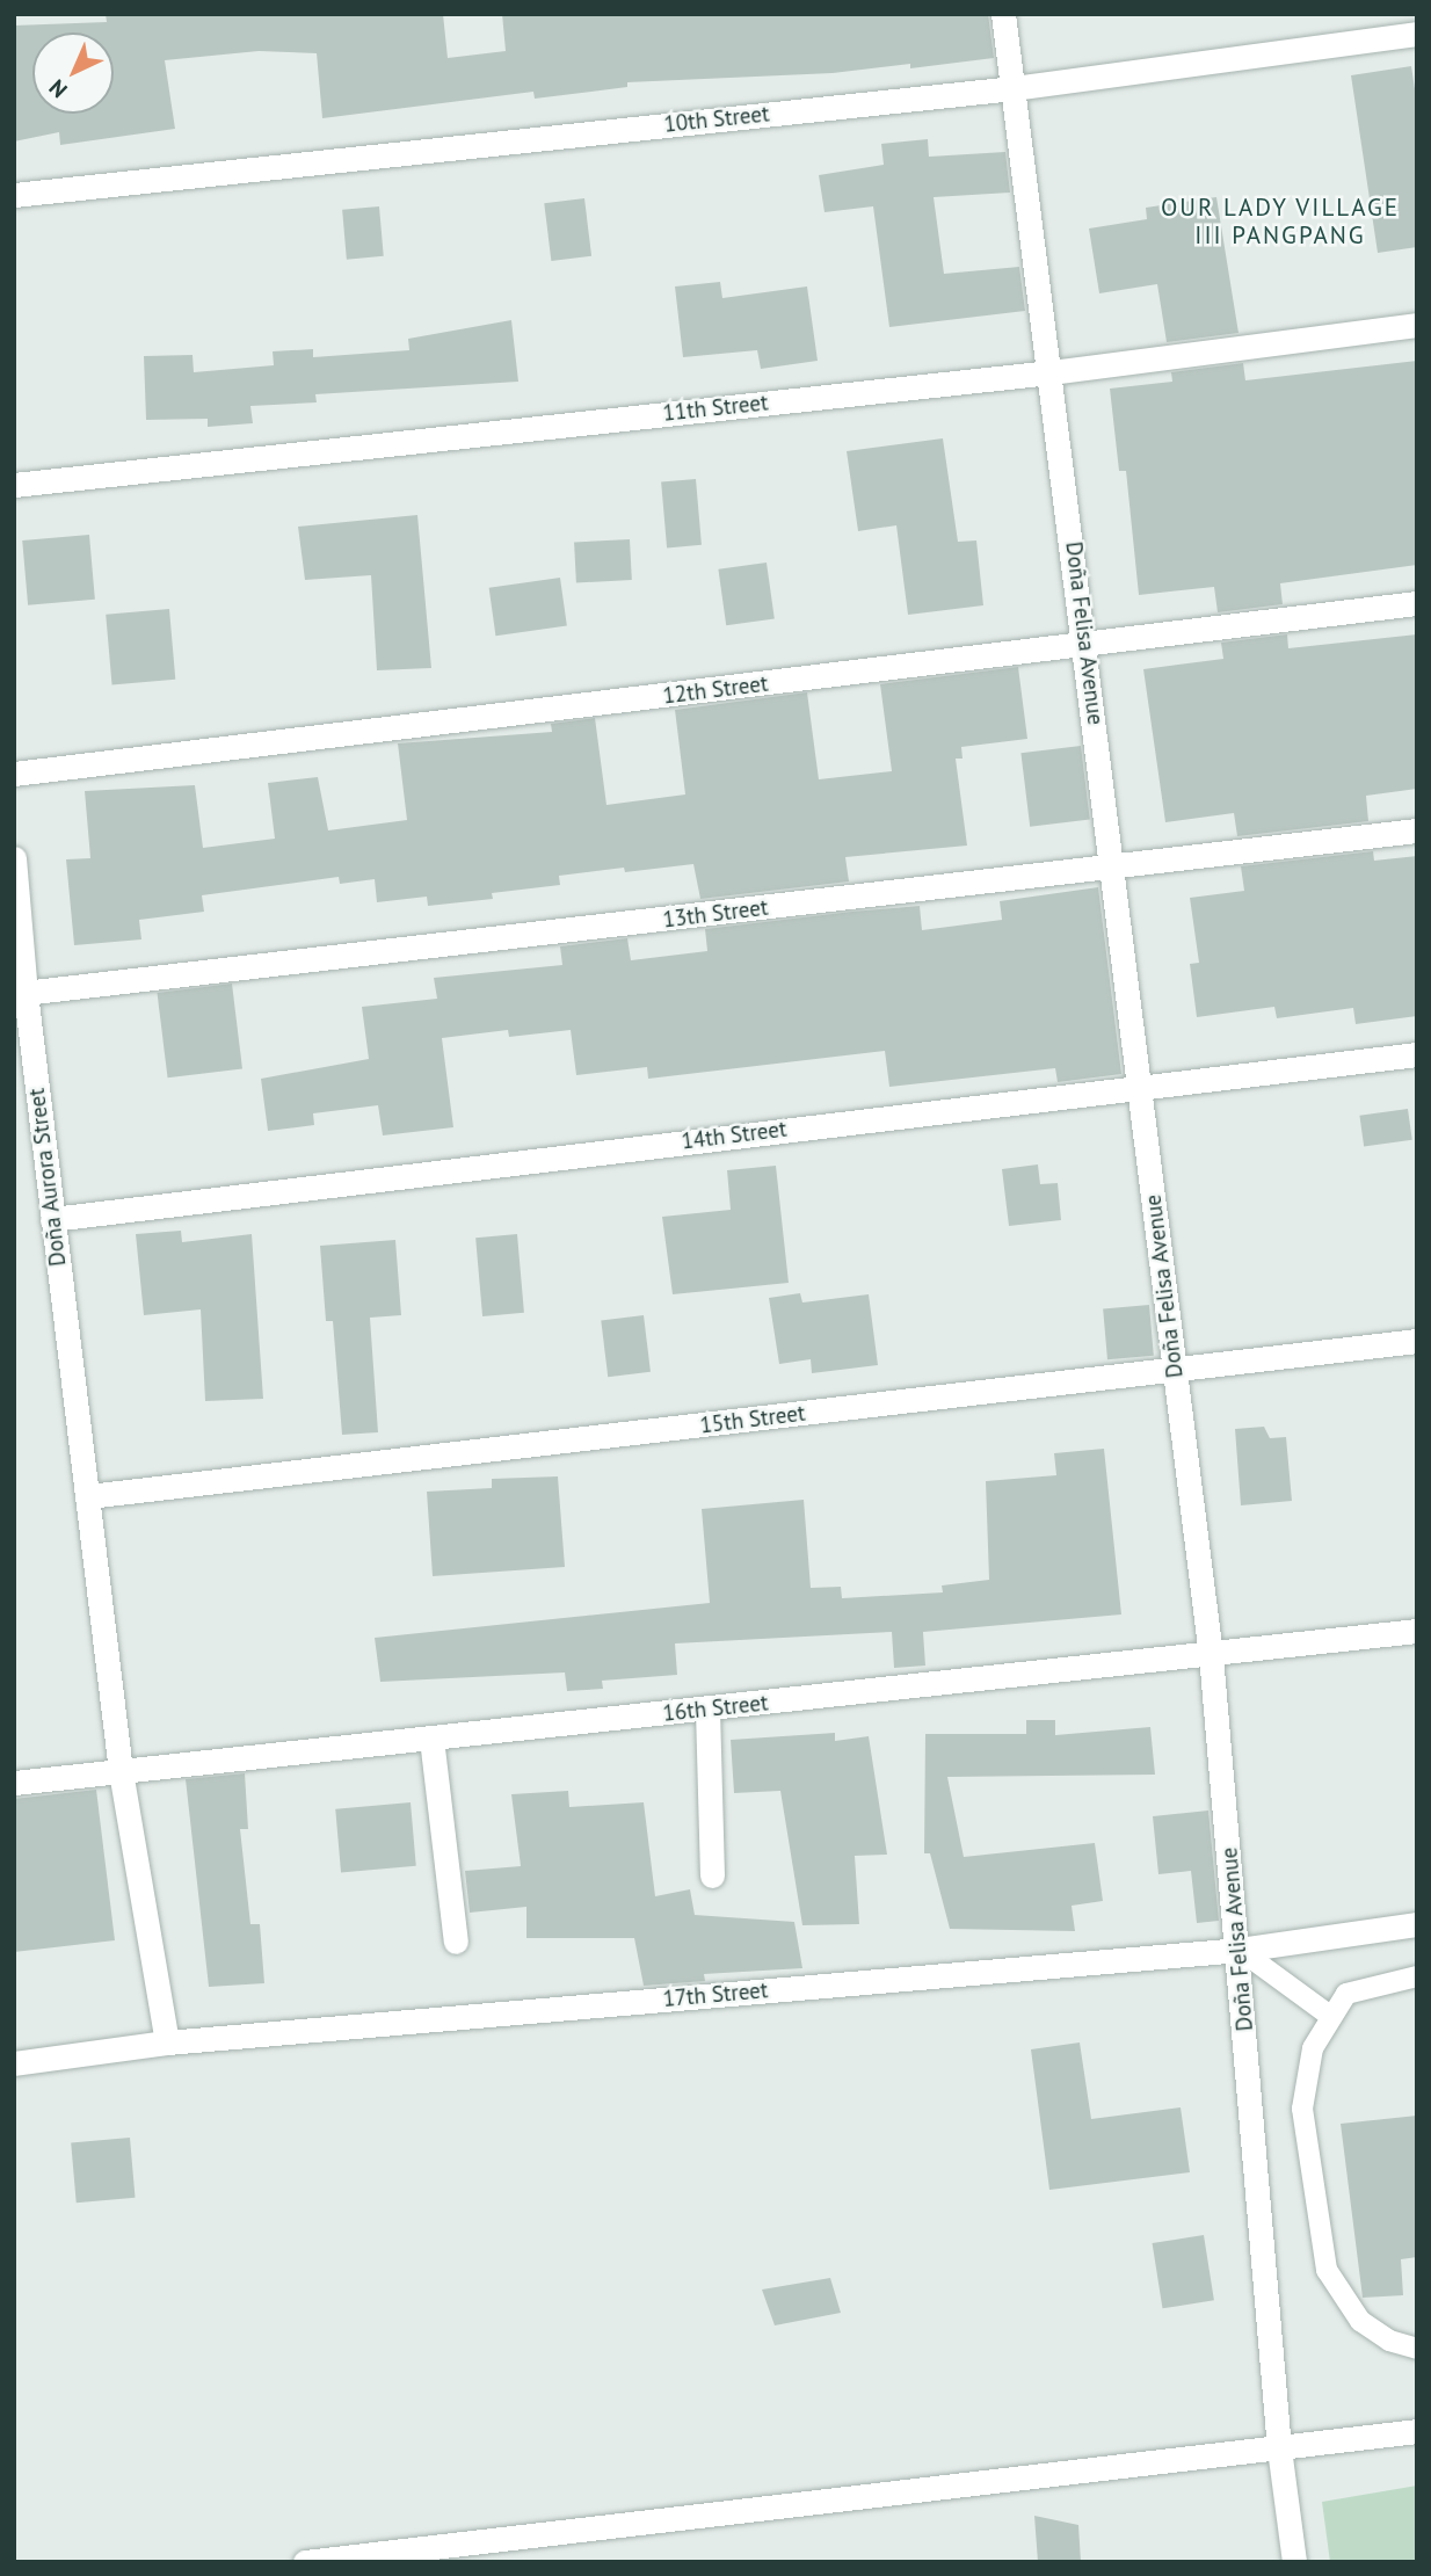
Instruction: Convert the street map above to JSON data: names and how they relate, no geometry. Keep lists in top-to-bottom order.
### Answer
{
  "streets": {
    "street": [
      "10th Street",
      "11th Street",
      "Doña Felisa Avenue",
      "12th Street",
      "13th Street",
      "14th Street",
      "Doña Aurora Street",
      "15th Street",
      "16th Street",
      "17th Street"
    ]
  },
  "crossings": [
    ["10th Street", "Doña Felisa Avenue"],
    ["11th Street", "Doña Felisa Avenue"],
    ["Doña Felisa Avenue", "12th Street"],
    ["Doña Felisa Avenue", "13th Street"],
    ["Doña Felisa Avenue", "14th Street"],
    ["Doña Felisa Avenue", "15th Street"],
    ["Doña Felisa Avenue", "16th Street"],
    ["Doña Felisa Avenue", "17th Street"],
    ["13th Street", "Doña Aurora Street"],
    ["14th Street", "Doña Aurora Street"],
    ["Doña Aurora Street", "15th Street"],
    ["Doña Aurora Street", "16th Street"],
    ["Doña Aurora Street", "17th Street"]
  ],
  "districts": ["OUR LADY VILLAGE III PANGPANG"],
  "north": "bottom left"
}
